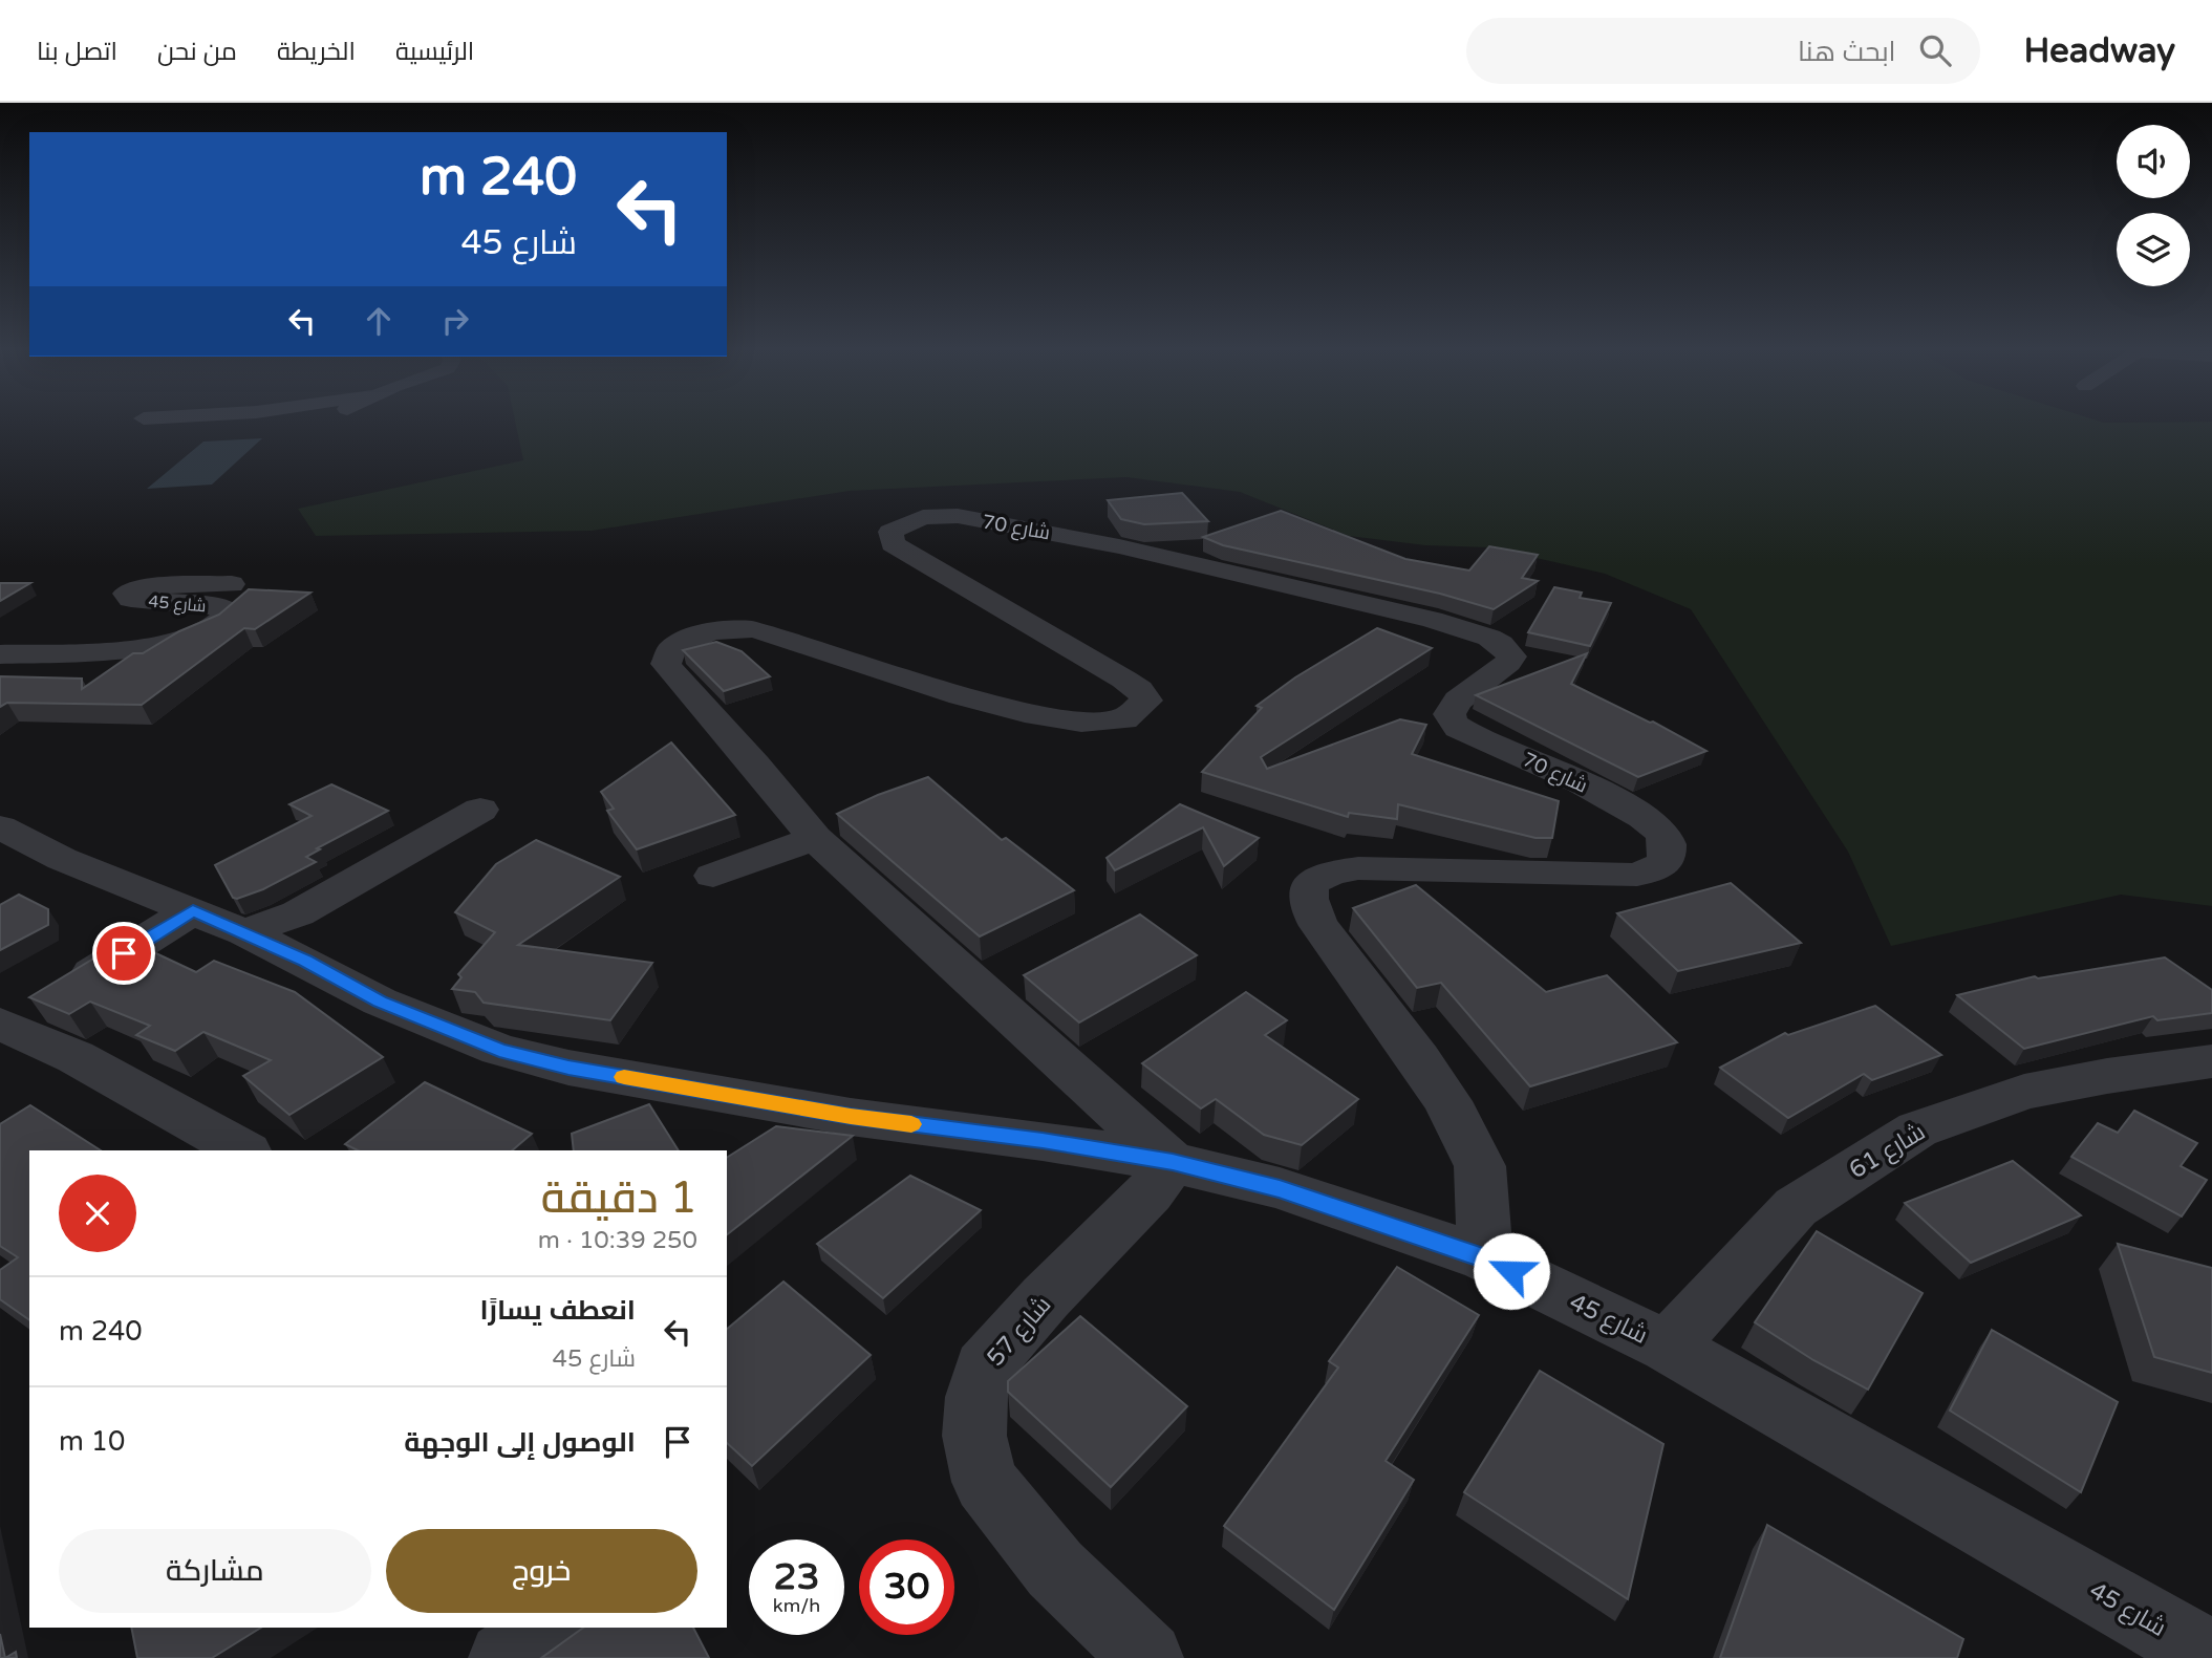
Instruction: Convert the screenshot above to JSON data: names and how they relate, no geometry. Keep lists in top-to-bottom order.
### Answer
{
  "streets": {
    "street": [
      "شارع 70",
      "شارع 45",
      "شارع 61",
      "شارع 57"
    ]
  },
  "crossings": [
    ["شارع 70", "شارع 45"],
    ["شارع 70", "شارع 57"],
    ["شارع 45", "شارع 61"],
    ["شارع 45", "شارع 57"]
  ],
  "page": {
    "header": "Headway",
    "search": "ابحث هنا",
    "nav": [
      "الرئيسية",
      "الخريطة",
      "من نحن",
      "اتصل بنا"
    ],
    "turn": ["240 m", "شارع 45"],
    "heading": ["1 دقيقة", "250 m · 10:39"],
    "list": [
      {
        "name": "انعطف يسارًا",
        "note": "شارع 45",
        "value": "240 m"
      },
      {
        "name": "الوصول إلى الوجهة",
        "value": "10 m"
      }
    ],
    "buttons": ["خروج", "مشاركة"],
    "speed": "23 km/h",
    "limit": "30"
  }
}
